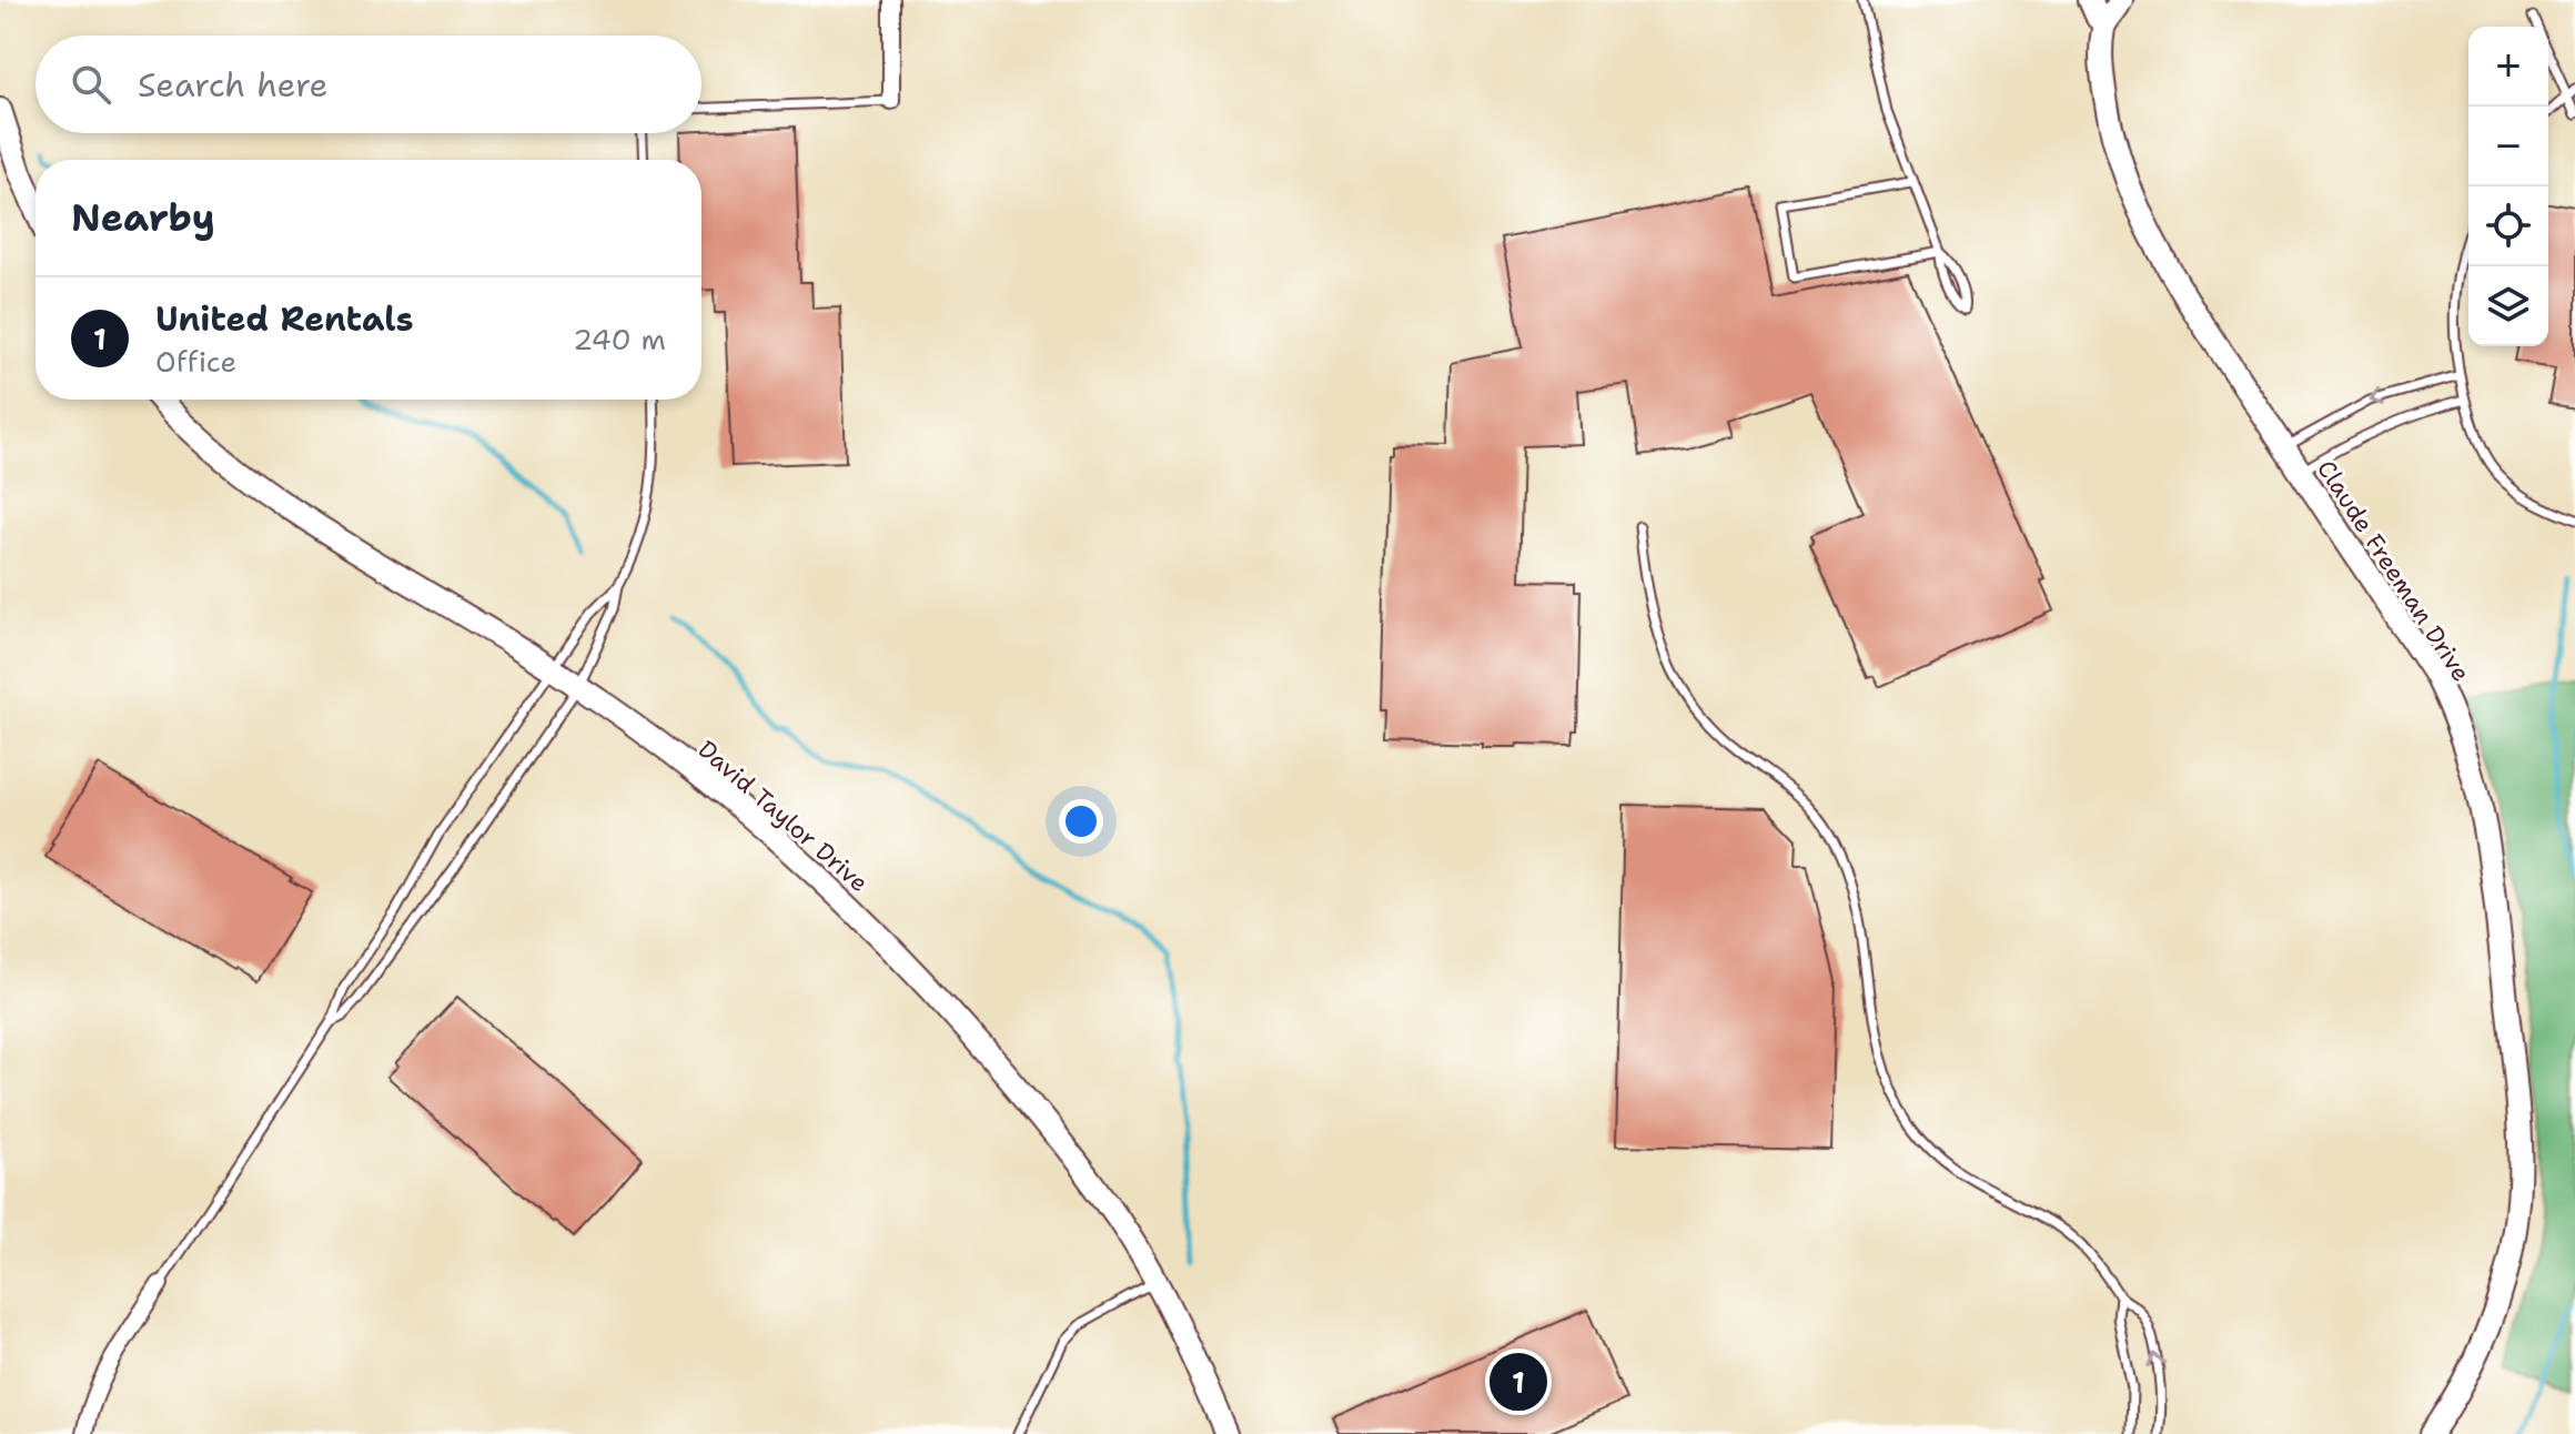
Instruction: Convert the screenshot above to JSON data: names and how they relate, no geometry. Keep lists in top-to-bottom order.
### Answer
{
  "streets": {
    "street": ["Claude Freeman Drive", "David Taylor Drive"]
  },
  "page": {
    "map_buttons": ["+", "−"],
    "search": "Search here",
    "heading": "Nearby",
    "list": [
      {
        "mark": "1",
        "name": "United Rentals",
        "note": "Office",
        "value": "240 m"
      }
    ],
    "pins": "1"
  }
}
